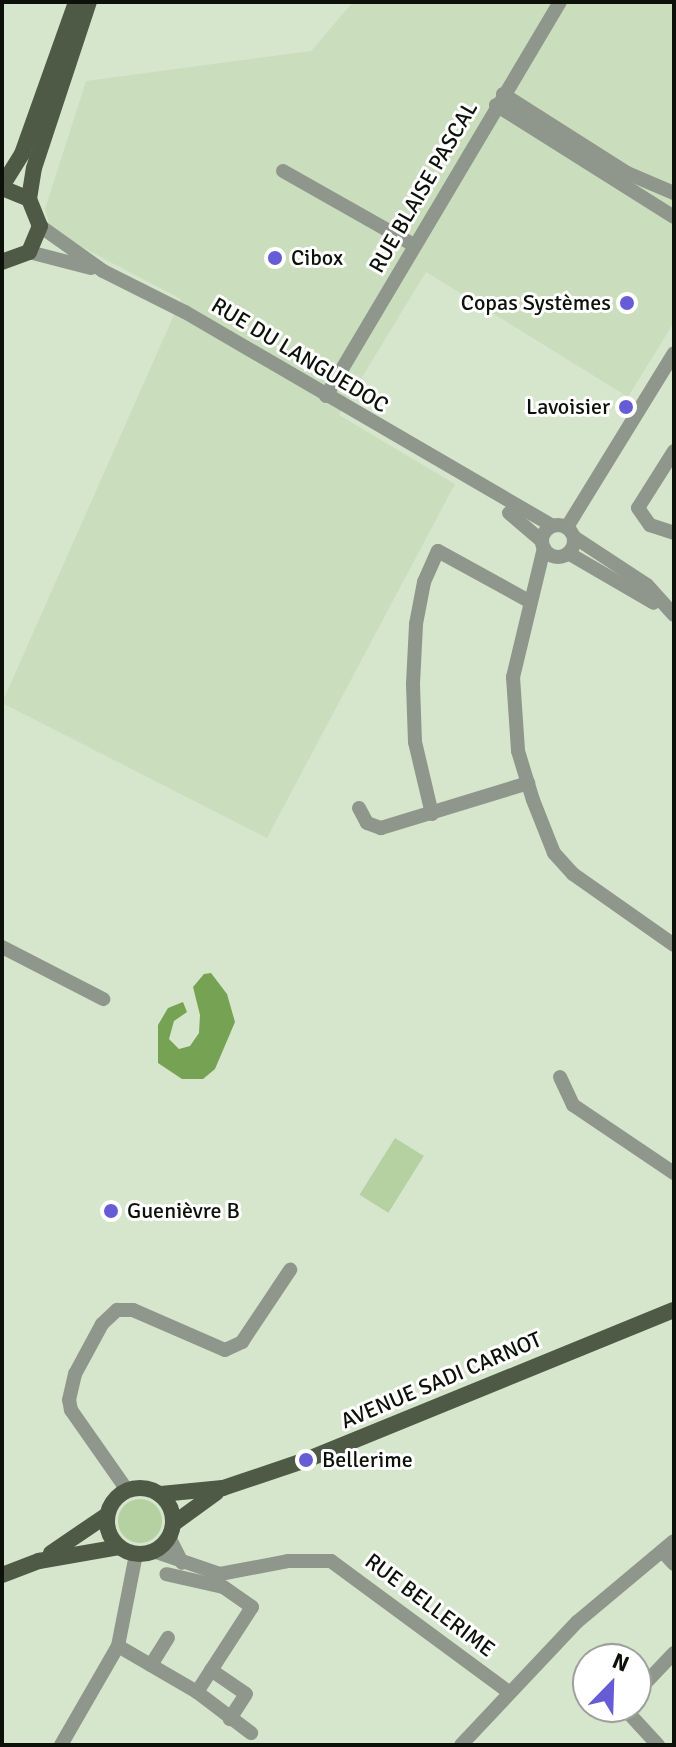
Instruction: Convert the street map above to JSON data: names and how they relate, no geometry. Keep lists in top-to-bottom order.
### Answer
{
  "streets": {
    "main road": ["AVENUE SADI CARNOT"],
    "street": ["RUE BLAISE PASCAL", "RUE DU LANGUEDOC", "RUE BELLERIME"]
  },
  "crossings": [
    ["RUE BLAISE PASCAL", "RUE DU LANGUEDOC"],
    ["AVENUE SADI CARNOT", "RUE BELLERIME"]
  ],
  "places": [
    "Cibox",
    "Copas Systèmes",
    "Lavoisier",
    "Guenièvre B",
    "Bellerime"
  ],
  "north": "top right"
}
